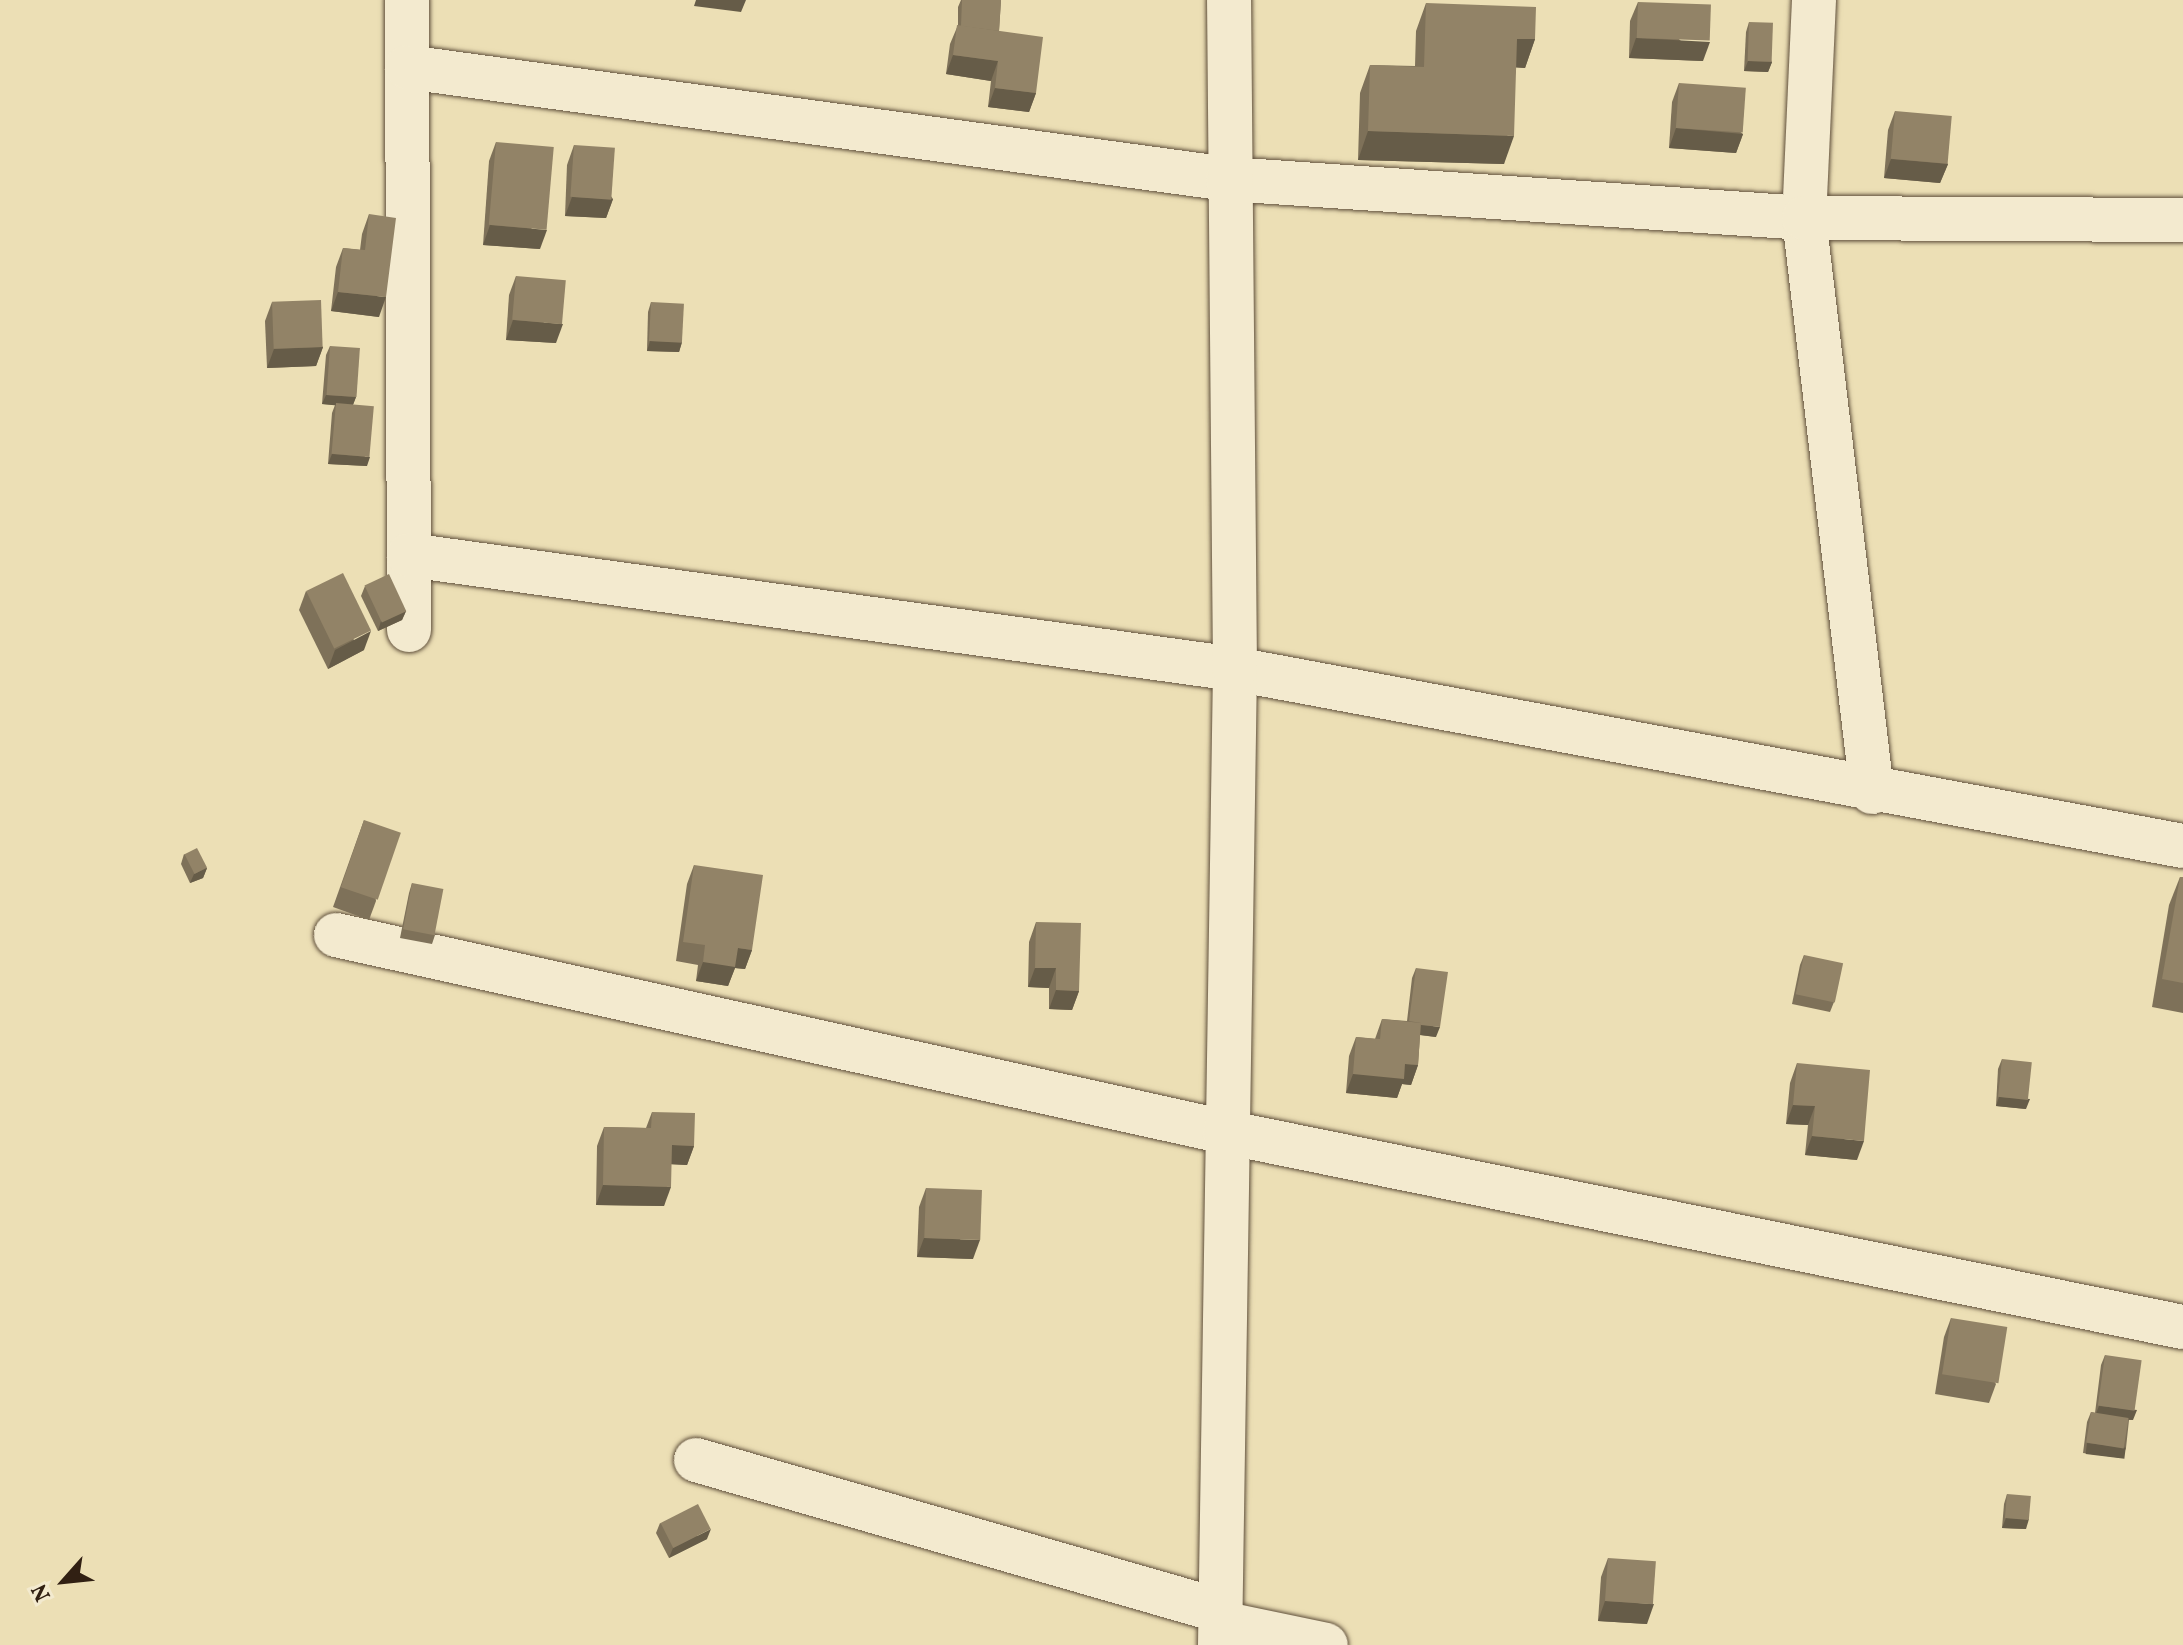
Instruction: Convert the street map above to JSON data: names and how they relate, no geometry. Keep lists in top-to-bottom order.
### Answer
{
  "north": "bottom left"
}
